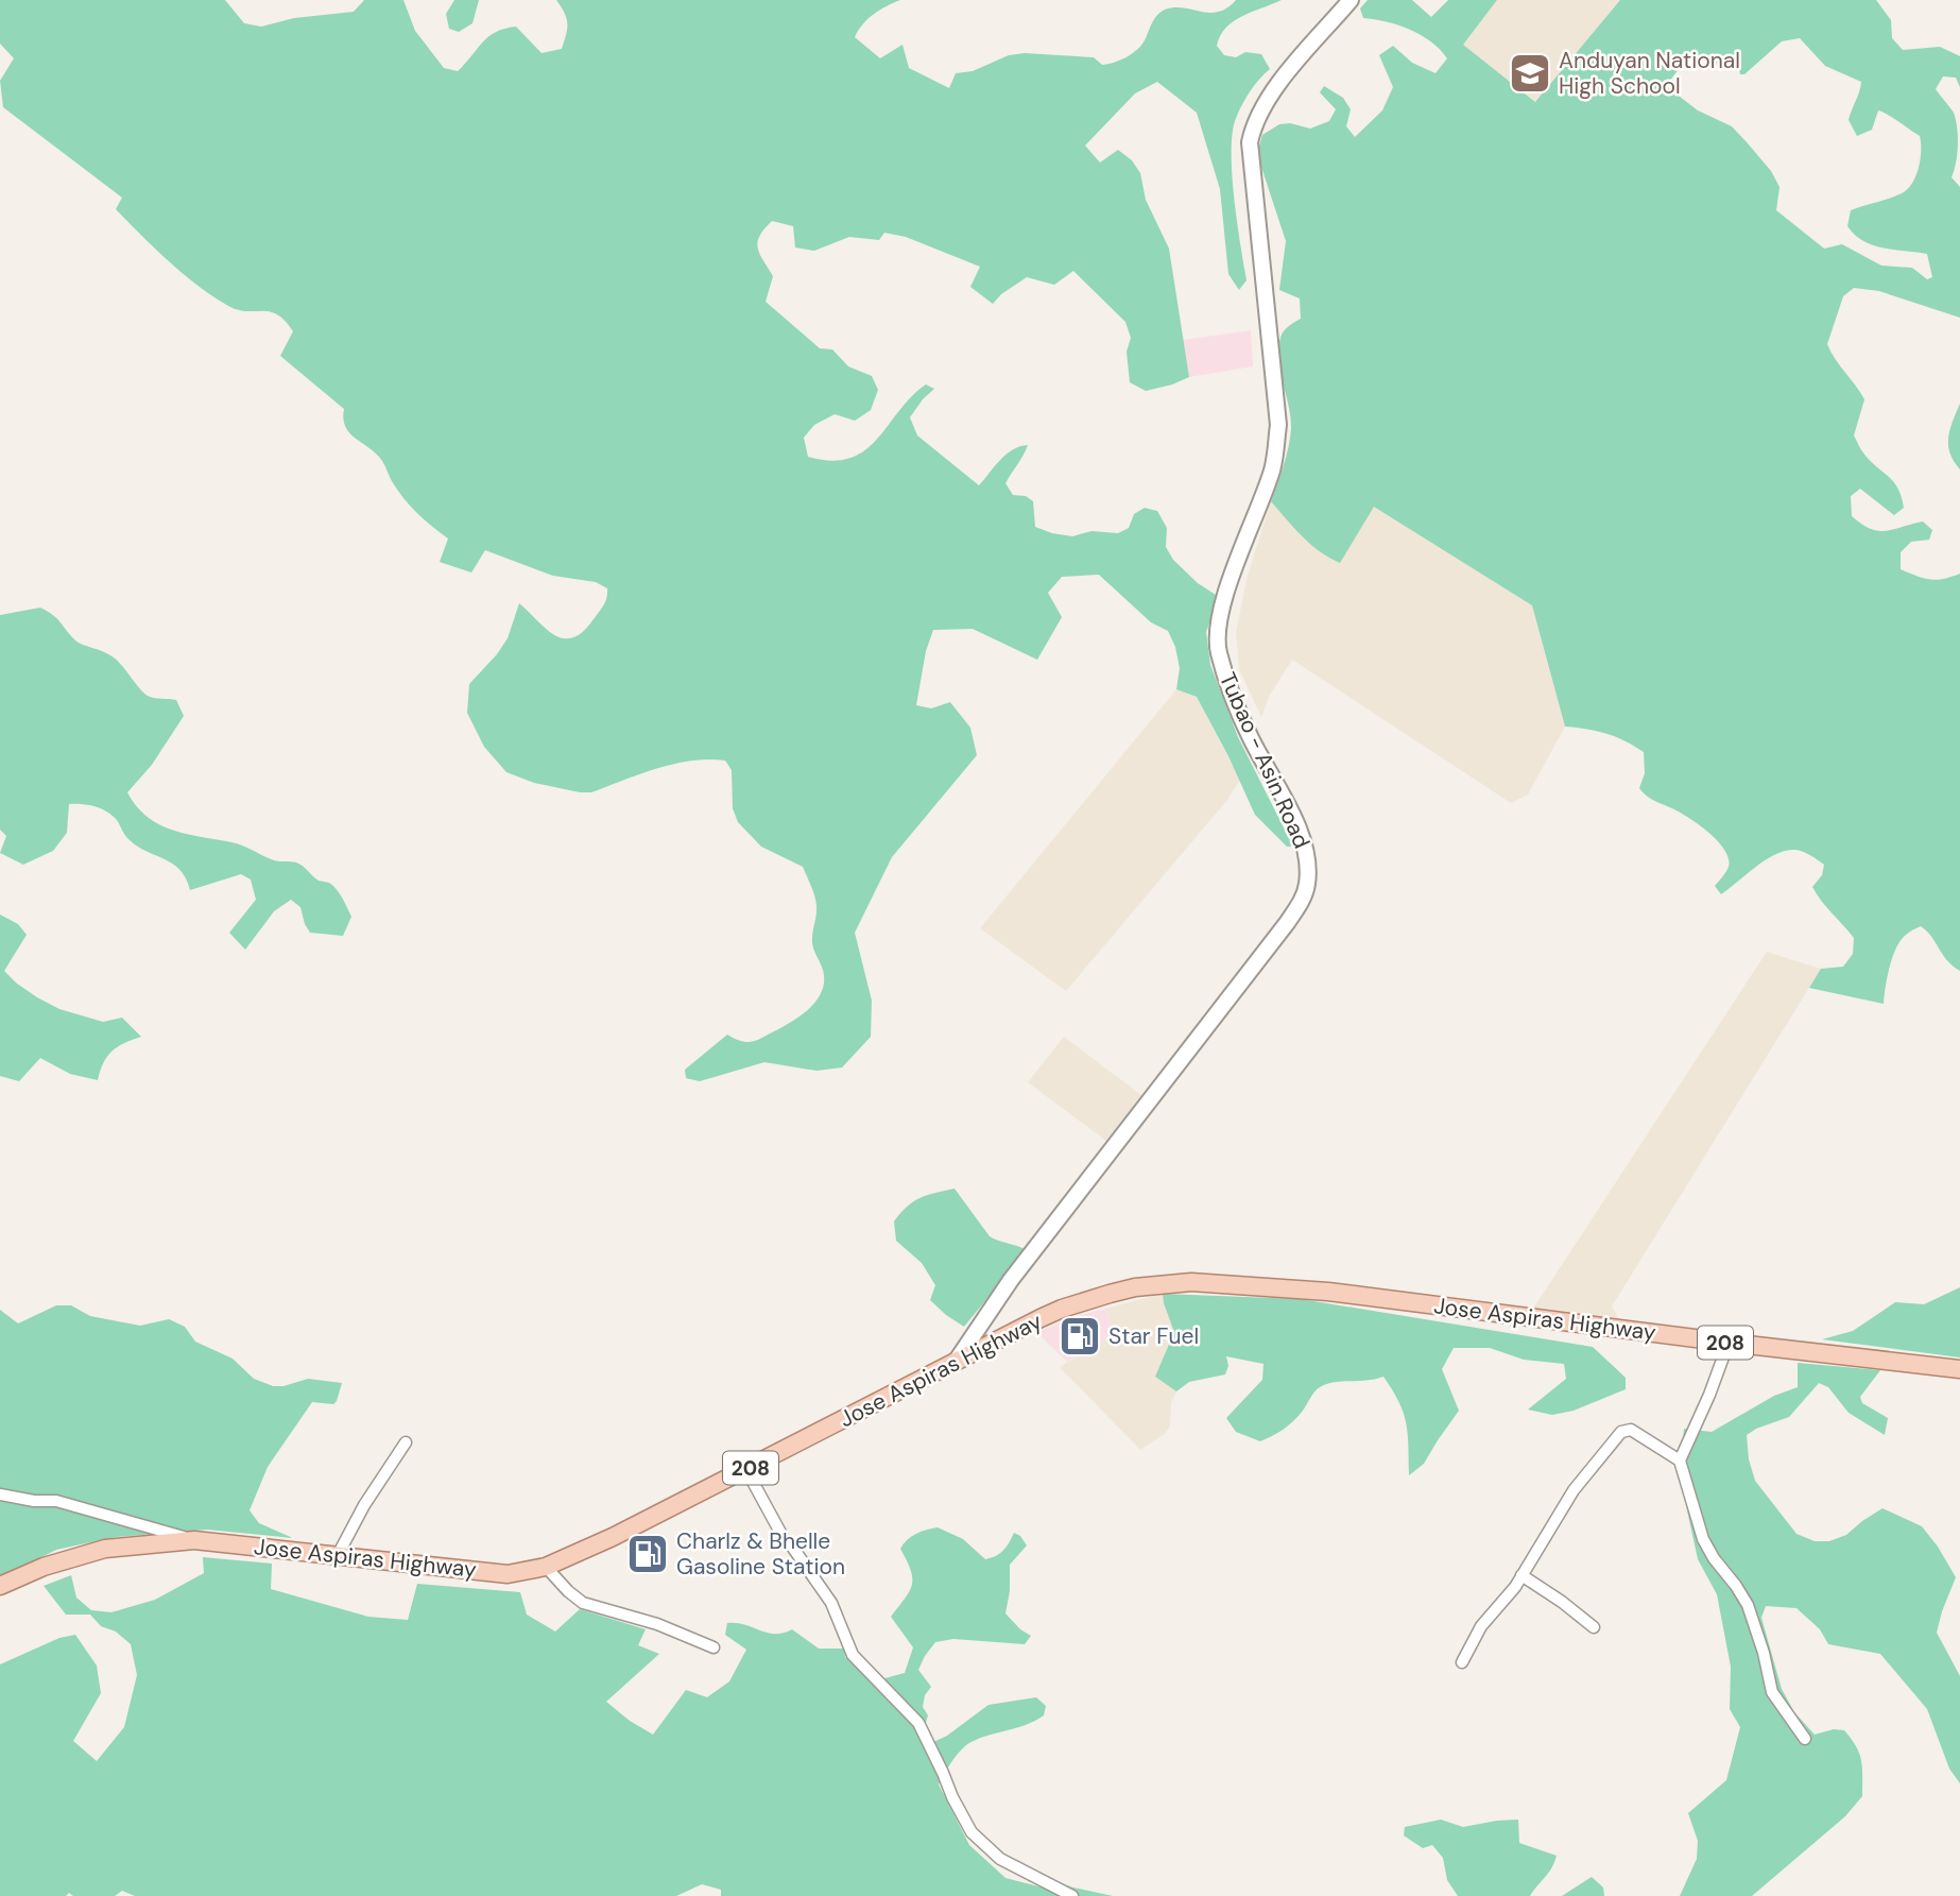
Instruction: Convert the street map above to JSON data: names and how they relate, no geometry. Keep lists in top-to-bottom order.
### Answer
{
  "streets": {
    "main road": ["Tubao - Asin Road", "Jose Aspiras Highway", "208"]
  },
  "crossings": [
    ["Tubao - Asin Road", "Jose Aspiras Highway"]
  ],
  "places": {
    "school or university": ["Anduyan National High School"],
    "fuel station": ["Star Fuel", "Charlz & Bhelle Gasoline Station"]
  }
}
